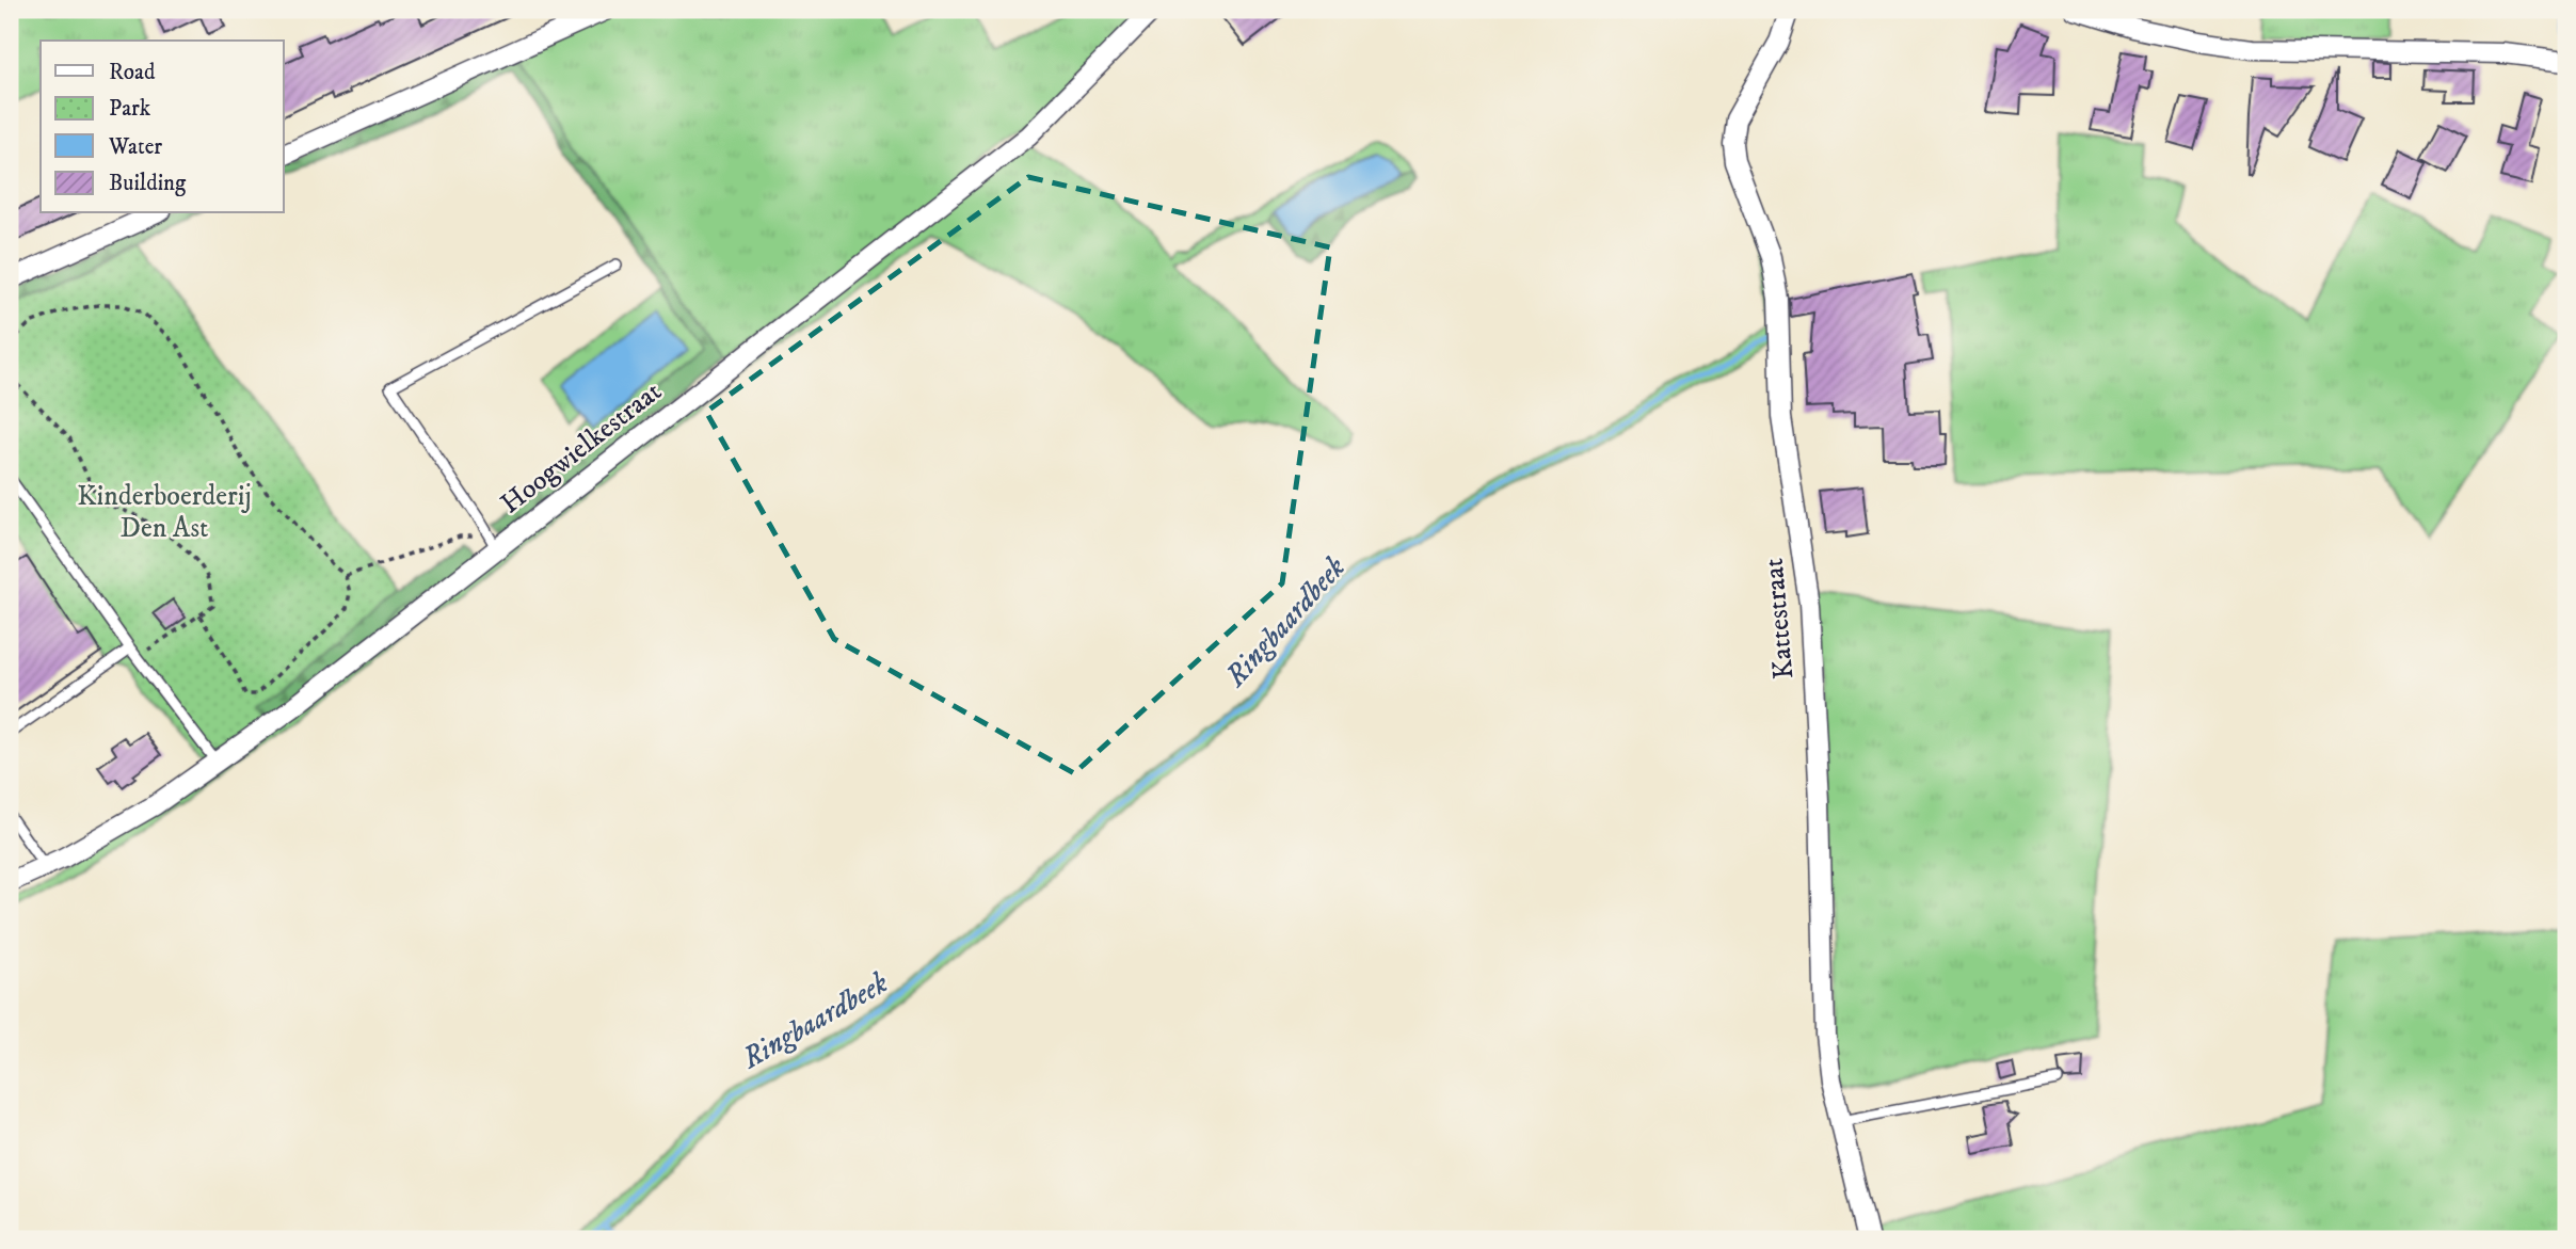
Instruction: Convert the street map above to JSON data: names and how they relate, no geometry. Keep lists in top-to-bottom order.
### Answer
{
  "streets": {
    "street": ["Hoogwielkestraat", "Kattestraat"]
  },
  "water": ["Ringbaardbeek"],
  "parks": ["Kinderboerderij Den Ast"],
  "legend": [
    "Road",
    "Park",
    "Water",
    "Building"
  ]
}
